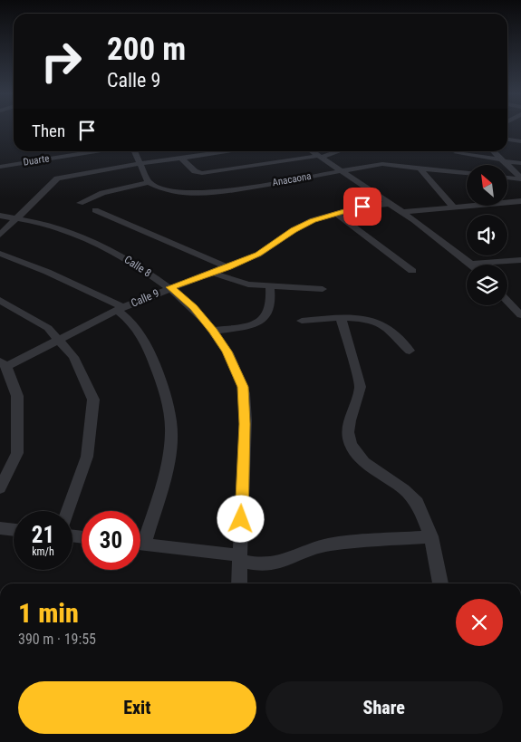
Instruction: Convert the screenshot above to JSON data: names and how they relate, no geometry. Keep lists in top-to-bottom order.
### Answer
{
  "streets": {
    "street": [
      "Duarte",
      "Anacaona",
      "Calle 8",
      "Calle 9"
    ]
  },
  "crossings": [
    ["Calle 8", "Calle 9"]
  ],
  "north": "top left",
  "page": {
    "turn": ["200 m", "Calle 9"],
    "then": "Then",
    "speed": "21 km/h",
    "limit": "30",
    "heading": ["1 min", "390 m · 19:55"],
    "buttons": ["Exit", "Share"]
  }
}
